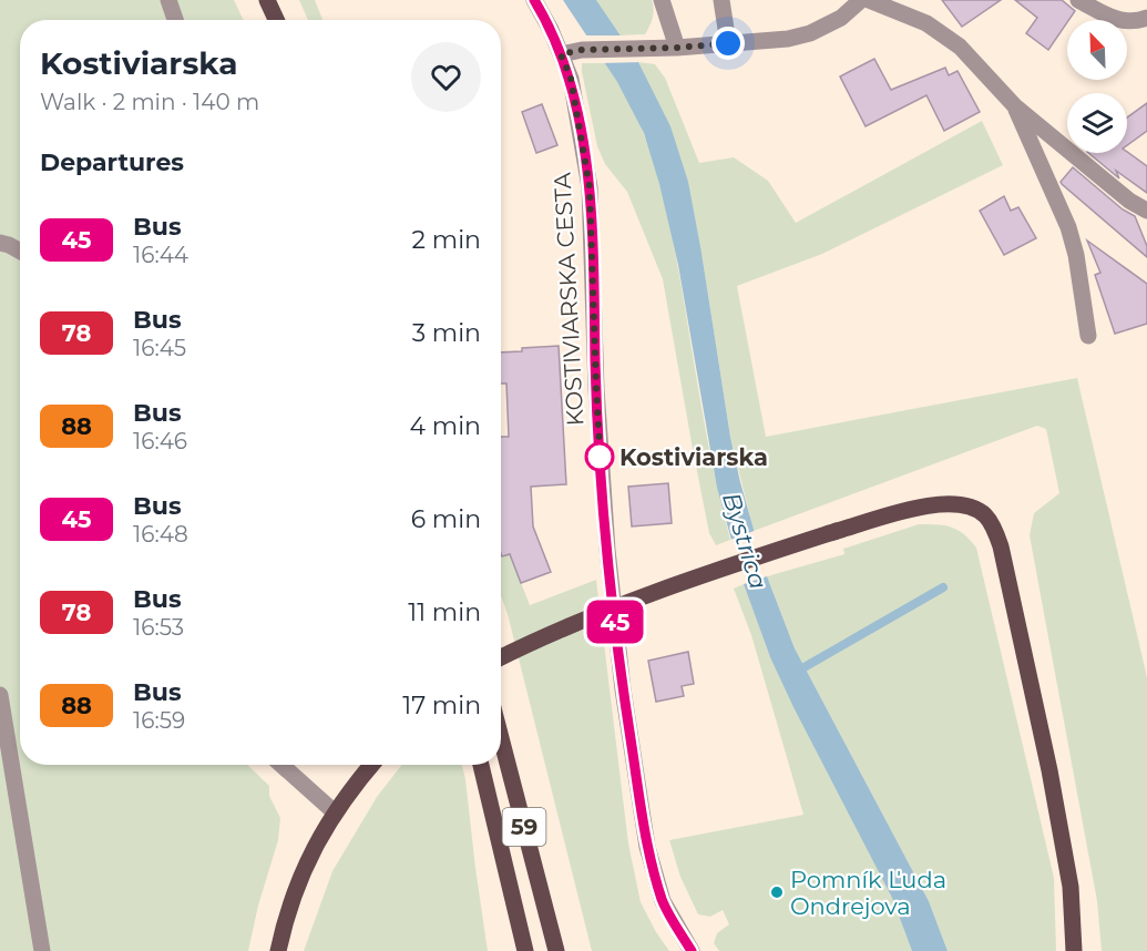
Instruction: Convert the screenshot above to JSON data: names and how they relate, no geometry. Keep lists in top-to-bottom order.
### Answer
{
  "streets": {
    "main road": ["59"],
    "street": ["KOSTIVIARSKA CESTA"]
  },
  "water": ["Bystrica"],
  "places": ["Kostiviarska", "Pomník Ľuda Ondrejova"],
  "lines": ["bus line 45"],
  "north": "top left",
  "page": {
    "on_map": "45",
    "heading": [
      ["Kostiviarska", "Walk · 2 min · 140 m"],
      "Departures"
    ],
    "list": [
      {
        "mark": "45",
        "name": "Bus",
        "note": "16:44",
        "value": "2 min"
      },
      {
        "mark": "78",
        "name": "Bus",
        "note": "16:45",
        "value": "3 min"
      },
      {
        "mark": "88",
        "name": "Bus",
        "note": "16:46",
        "value": "4 min"
      },
      {
        "mark": "45",
        "name": "Bus",
        "note": "16:48",
        "value": "6 min"
      },
      {
        "mark": "78",
        "name": "Bus",
        "note": "16:53",
        "value": "11 min"
      },
      {
        "mark": "88",
        "name": "Bus",
        "note": "16:59",
        "value": "17 min"
      }
    ]
  }
}
